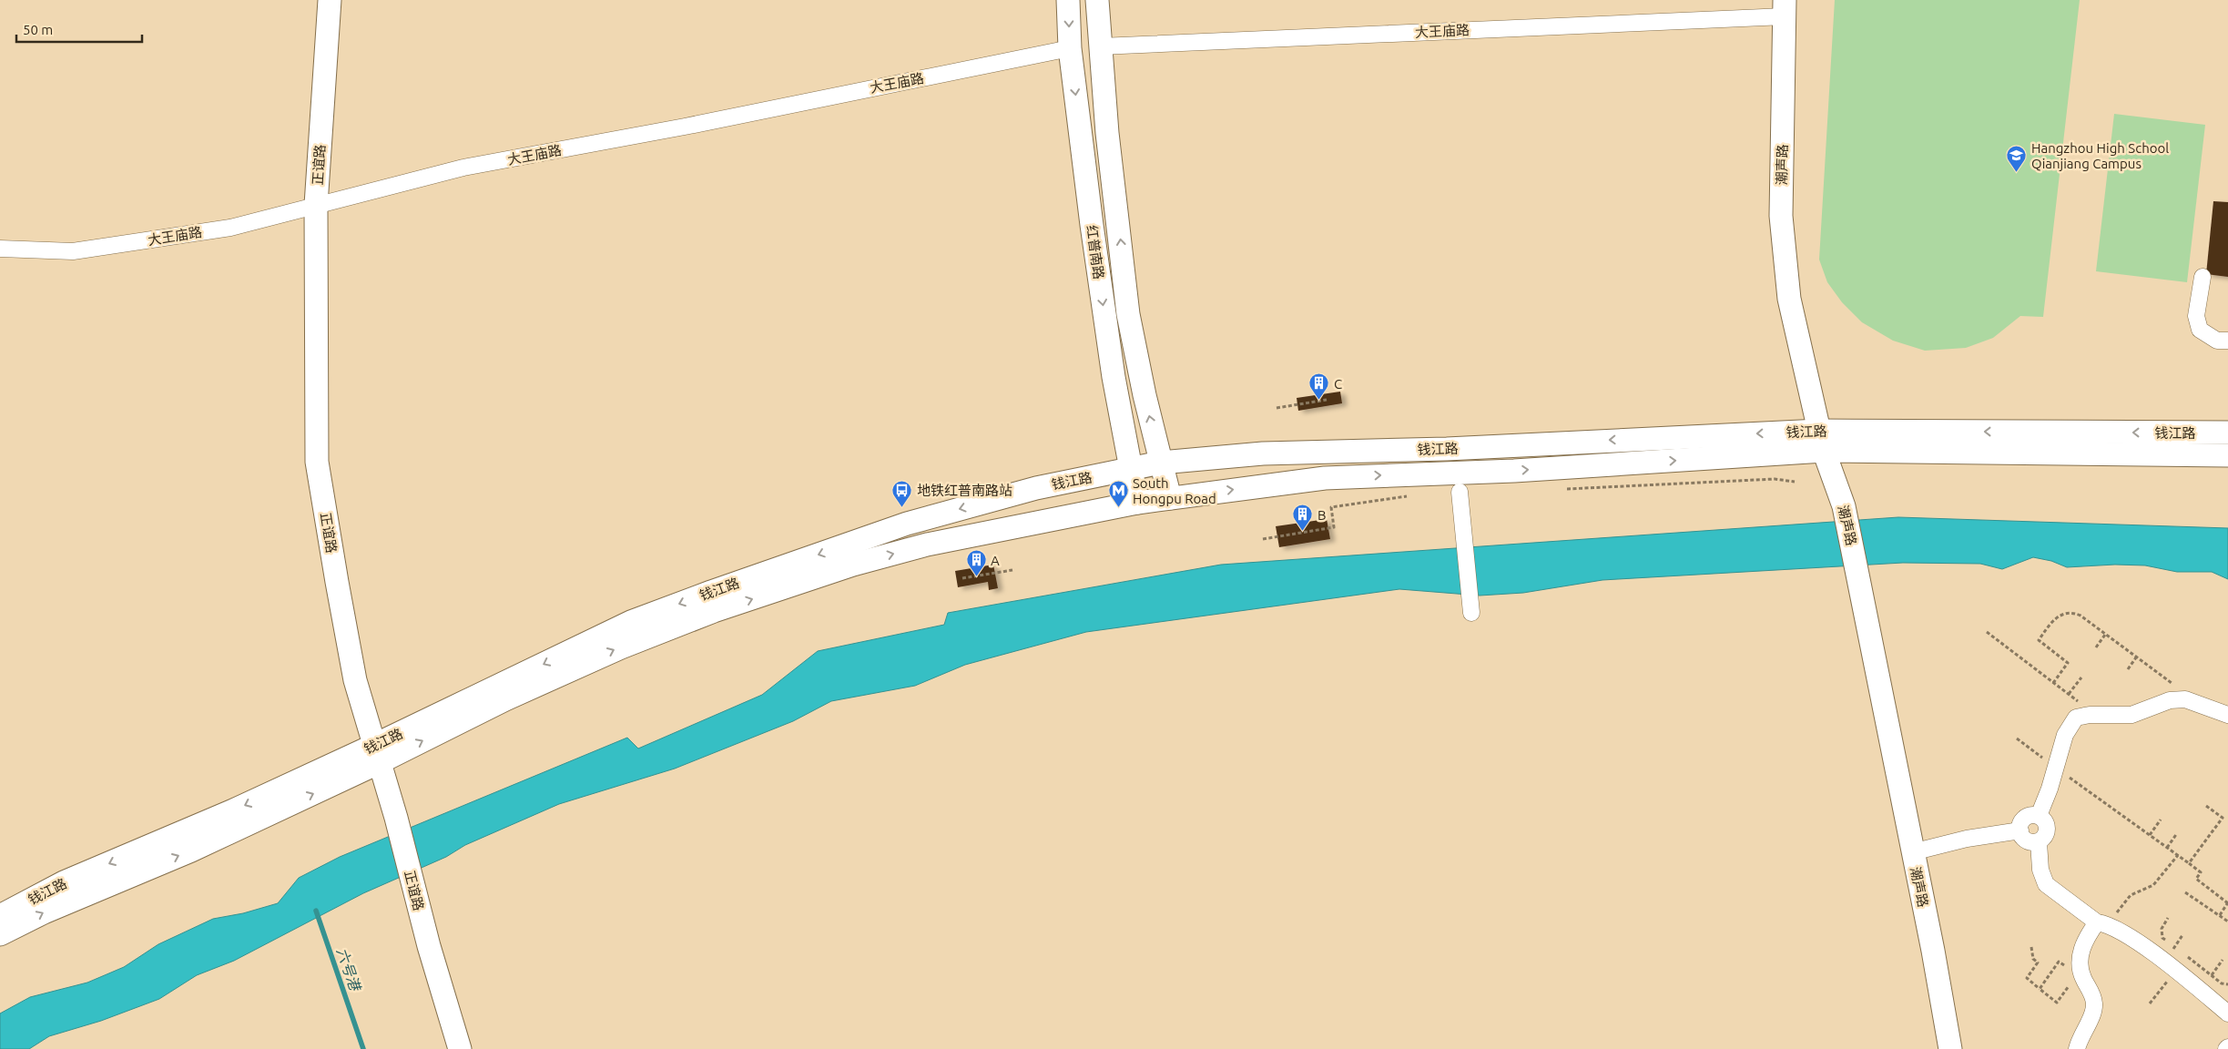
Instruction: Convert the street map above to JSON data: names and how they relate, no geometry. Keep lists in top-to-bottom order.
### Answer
{
  "streets": {
    "main road": [
      "正谊路",
      "潮声路",
      "红普南路",
      "钱江路"
    ],
    "street": ["大王庙路"]
  },
  "crossings": [
    ["大王庙路", "正谊路"],
    ["大王庙路", "潮声路"],
    ["大王庙路", "红普南路"],
    ["正谊路", "钱江路"],
    ["潮声路", "钱江路"],
    ["红普南路", "钱江路"]
  ],
  "water": ["六号港"],
  "places": {
    "school or university": ["Hangzhou High School Qianjiang Campus"],
    "building": ["C", "B", "A"],
    "bus stop": ["地铁红普南路站"],
    "metro station": ["South Hongpu Road"]
  },
  "scale_bar": "50 m"
}
